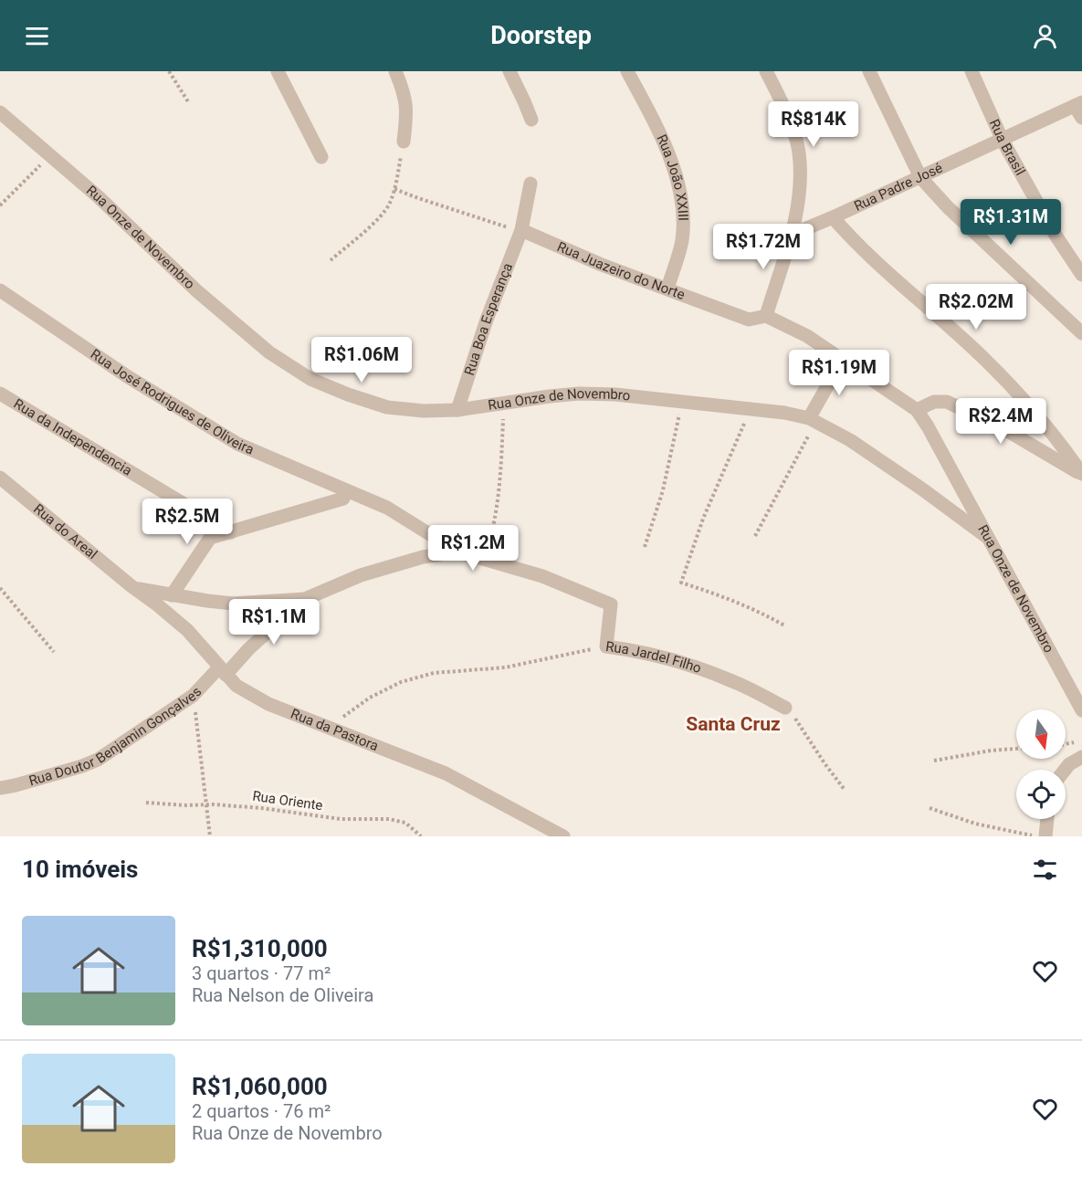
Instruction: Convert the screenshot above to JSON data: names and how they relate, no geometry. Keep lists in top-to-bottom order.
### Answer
{
  "streets": {
    "street": [
      "Rua Brasil",
      "Rua João XXIII",
      "Rua Padre José",
      "Rua Onze de Novembro",
      "Rua Juazeiro do Norte",
      "Rua Boa Esperança",
      "Rua José Rodrigues de Oliveira",
      "Rua da Independencia",
      "Rua do Areal",
      "Rua Jardel Filho",
      "Rua da Pastora",
      "Rua Doutor Benjamin Gonçalves"
    ],
    "path": ["Rua Oriente"]
  },
  "crossings": [
    ["Rua Brasil", "Rua Padre José"],
    ["Rua João XXIII", "Rua Juazeiro do Norte"],
    ["Rua Onze de Novembro", "Rua Juazeiro do Norte"],
    ["Rua Onze de Novembro", "Rua Boa Esperança"],
    ["Rua Juazeiro do Norte", "Rua Boa Esperança"],
    ["Rua José Rodrigues de Oliveira", "Rua Jardel Filho"],
    ["Rua do Areal", "Rua da Pastora"],
    ["Rua da Pastora", "Rua Doutor Benjamin Gonçalves"]
  ],
  "districts": ["Santa Cruz"],
  "north": "bottom",
  "page": {
    "header": "Doorstep",
    "price": [
      "R$814K",
      "R$1.31M",
      "R$1.72M",
      "R$2.02M",
      "R$1.06M",
      "R$1.19M",
      "R$2.4M",
      "R$2.5M",
      "R$1.2M",
      "R$1.1M"
    ],
    "heading": "10 imóveis",
    "list": [
      {
        "name": "R$1,310,000",
        "note": "3 quartos · 77 m² · Rua Nelson de Oliveira"
      },
      {
        "name": "R$1,060,000",
        "note": "2 quartos · 76 m² · Rua Onze de Novembro"
      }
    ]
  }
}
